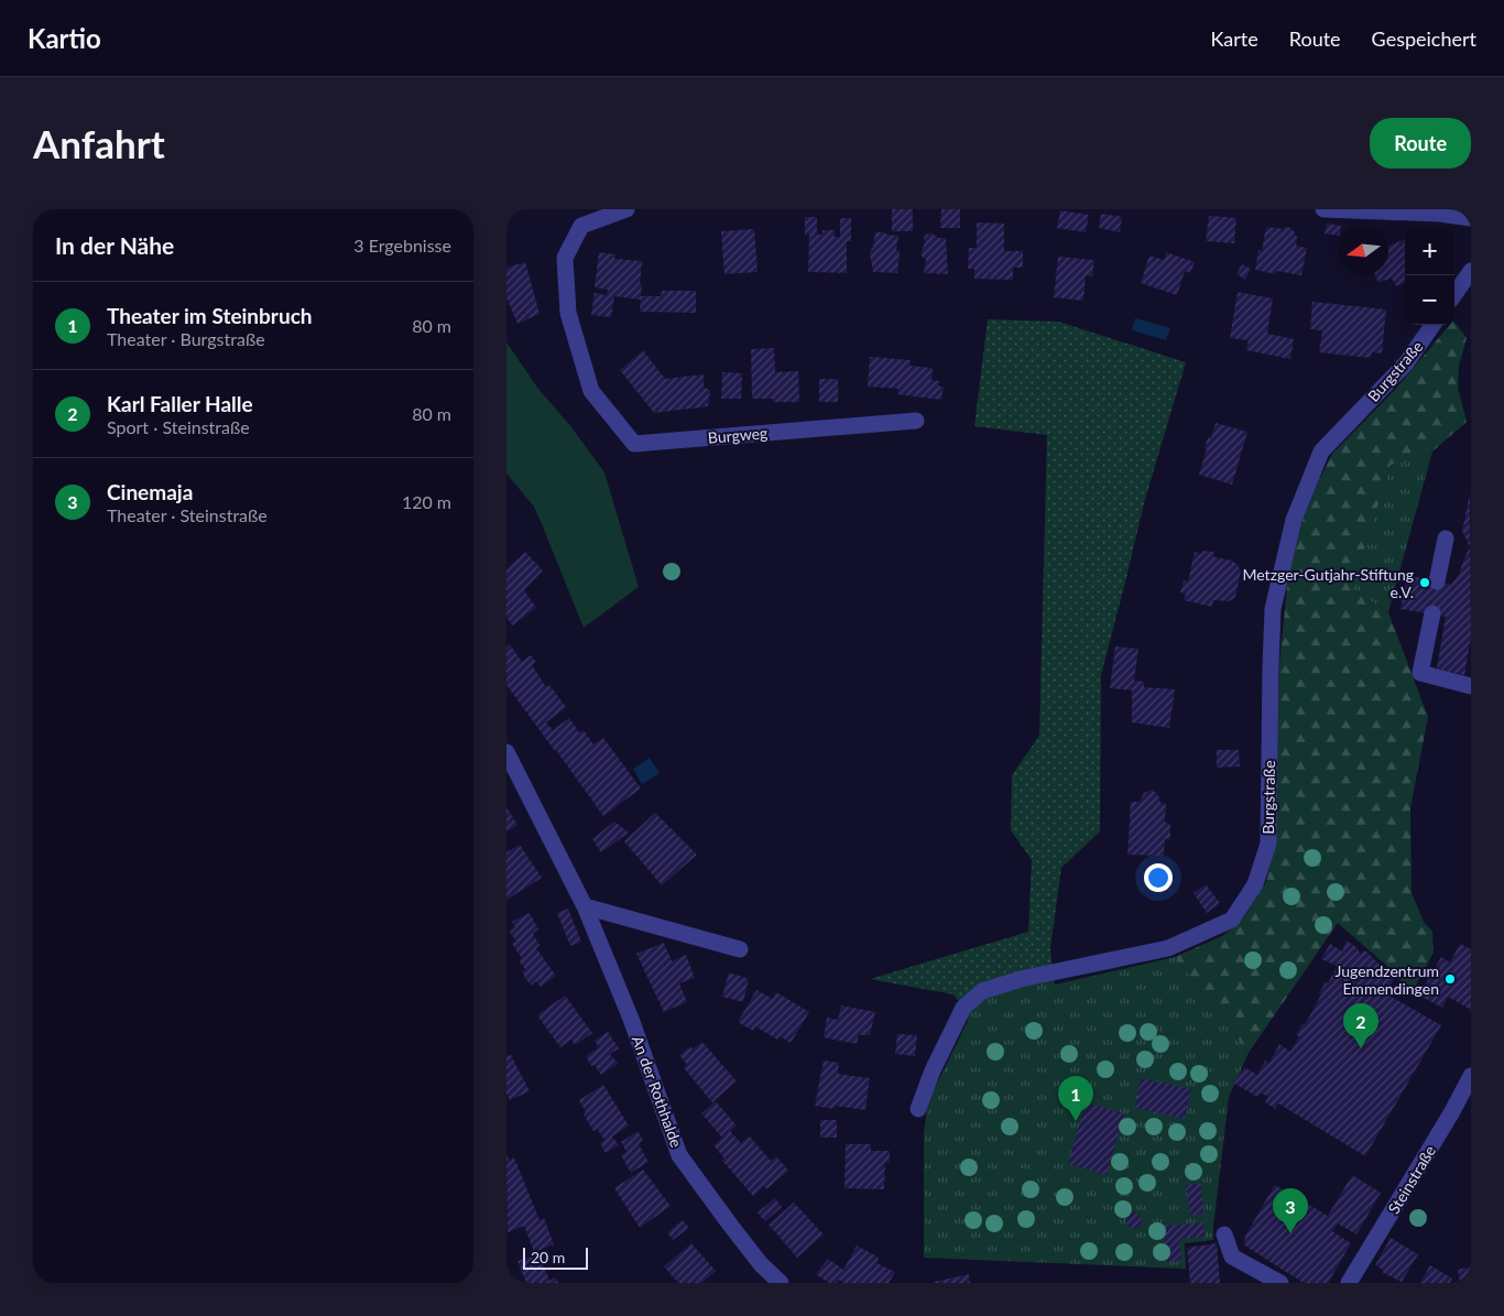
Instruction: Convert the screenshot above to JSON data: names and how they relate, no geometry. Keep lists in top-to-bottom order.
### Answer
{
  "streets": {
    "street": [
      "Burgstraße",
      "Burgweg",
      "An der Rothhalde",
      "Steinstraße"
    ]
  },
  "places": ["Metzger-Gutjahr-Stiftung e.V.", "Jugendzentrum Emmendingen"],
  "scale_bar": "20 m",
  "north": "left",
  "page": {
    "header": "Kartio",
    "nav": ["Karte", "Route", "Gespeichert"],
    "buttons": "Route",
    "title": "Anfahrt",
    "heading": ["In der Nähe", "3 Ergebnisse"],
    "map_buttons": ["+", "−"],
    "list": [
      {
        "mark": "1",
        "name": "Theater im Steinbruch",
        "note": "Theater · Burgstraße",
        "value": "80 m"
      },
      {
        "mark": "2",
        "name": "Karl Faller Halle",
        "note": "Sport · Steinstraße",
        "value": "80 m"
      },
      {
        "mark": "3",
        "name": "Cinemaja",
        "note": "Theater · Steinstraße",
        "value": "120 m"
      }
    ],
    "pins": ["2", "1", "3"],
    "scale": "20 m"
  }
}
